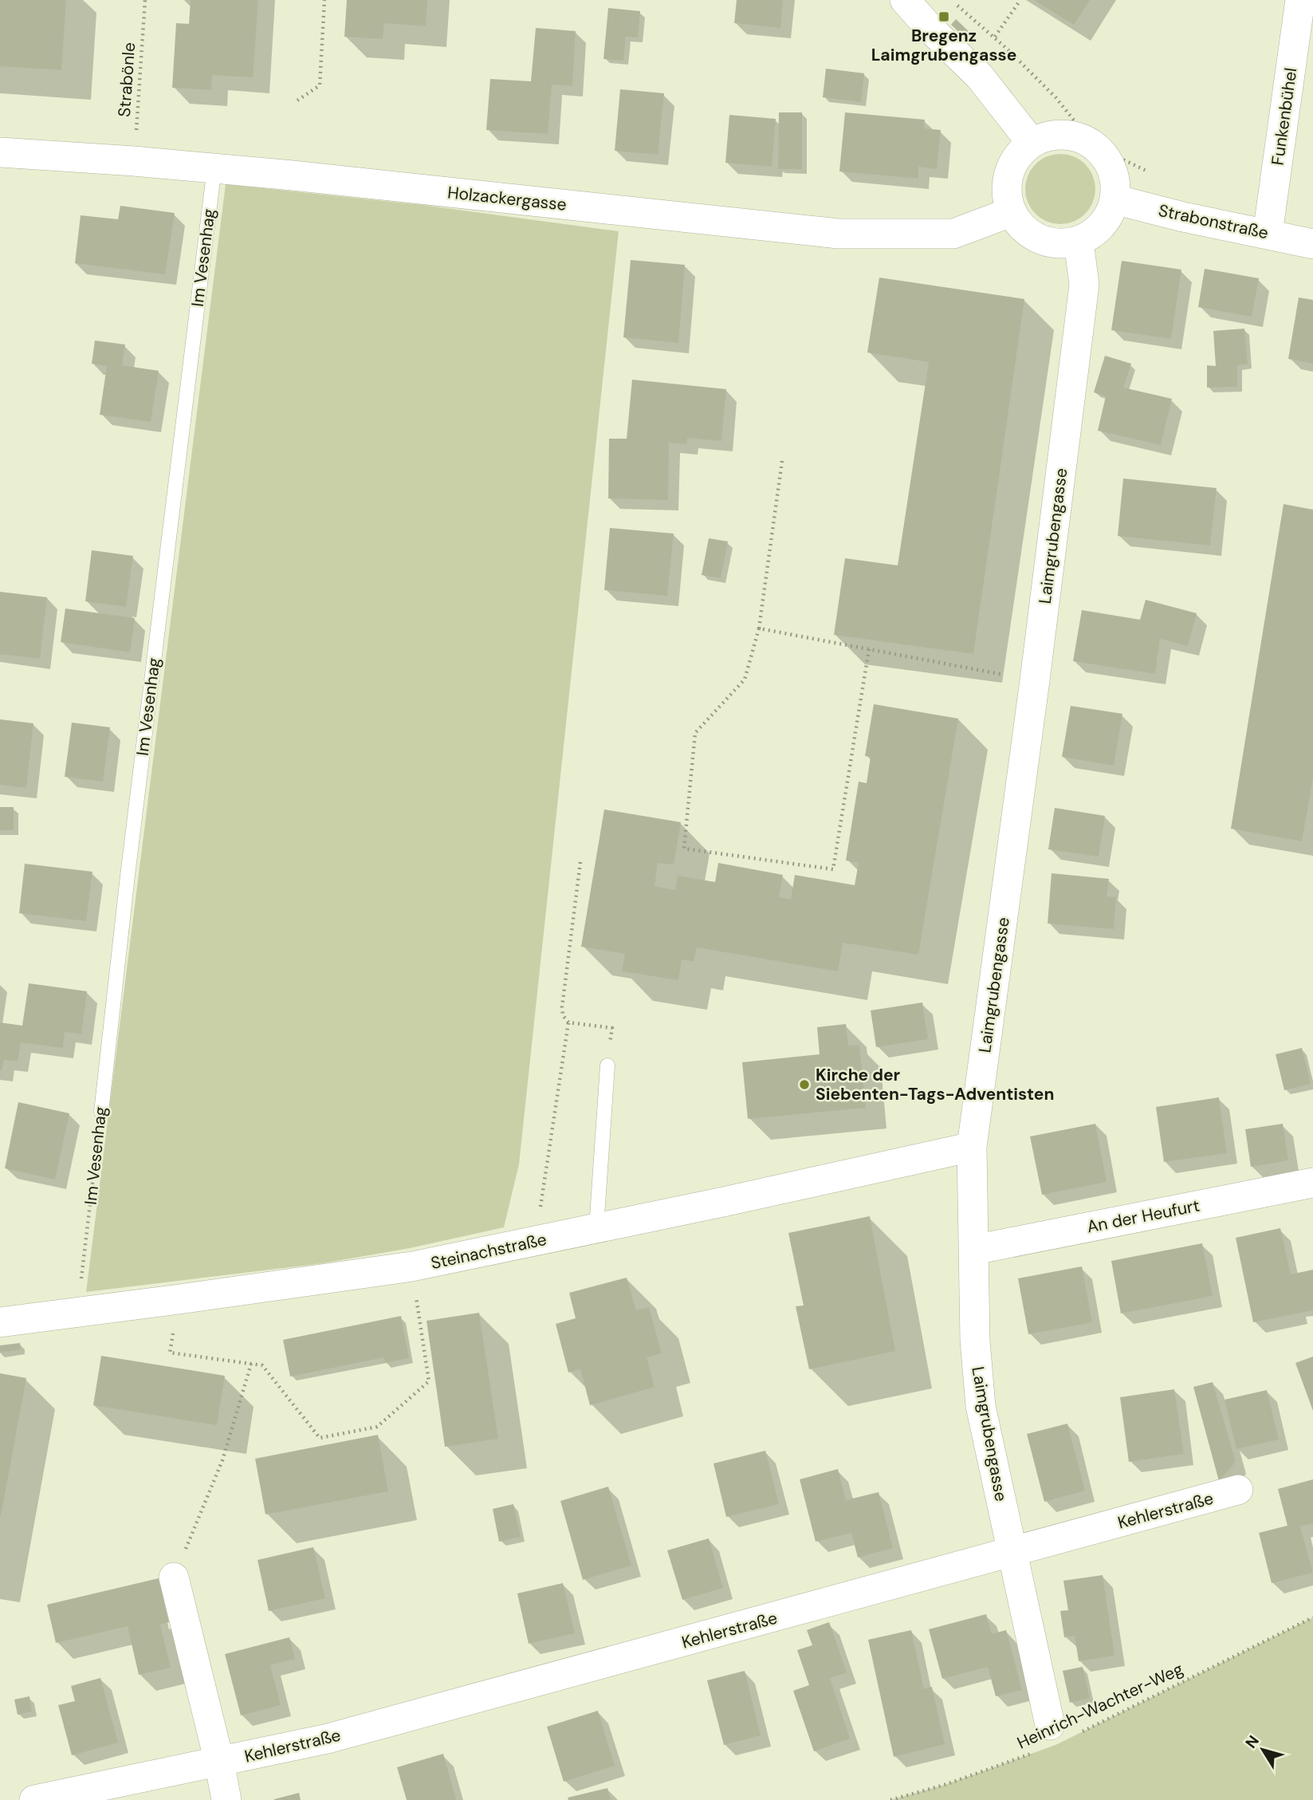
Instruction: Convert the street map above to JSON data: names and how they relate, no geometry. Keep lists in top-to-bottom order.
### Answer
{
  "streets": {
    "street": [
      "Funkenbühel",
      "Holzackergasse",
      "Strabonstraße",
      "Laimgrubengasse",
      "An der Heufurt",
      "Steinachstraße",
      "Kehlerstraße"
    ],
    "lane": ["Im Vesenhag"],
    "path": ["Strabönle", "Heinrich-Wachter-Weg"]
  },
  "crossings": [
    ["Strabönle", "Holzackergasse"],
    ["Funkenbühel", "Strabonstraße"],
    ["Holzackergasse", "Strabonstraße"],
    ["Holzackergasse", "Im Vesenhag"],
    ["Holzackergasse", "Laimgrubengasse"],
    ["Strabonstraße", "Laimgrubengasse"],
    ["Laimgrubengasse", "An der Heufurt"],
    ["Laimgrubengasse", "Steinachstraße"],
    ["Laimgrubengasse", "Kehlerstraße"],
    ["Laimgrubengasse", "Heinrich-Wachter-Weg"]
  ],
  "places": {
    "transit": ["Bregenz Laimgrubengasse"],
    "other": ["Kirche der Siebenten-Tags-Adventisten"]
  },
  "north": "top left"
}
